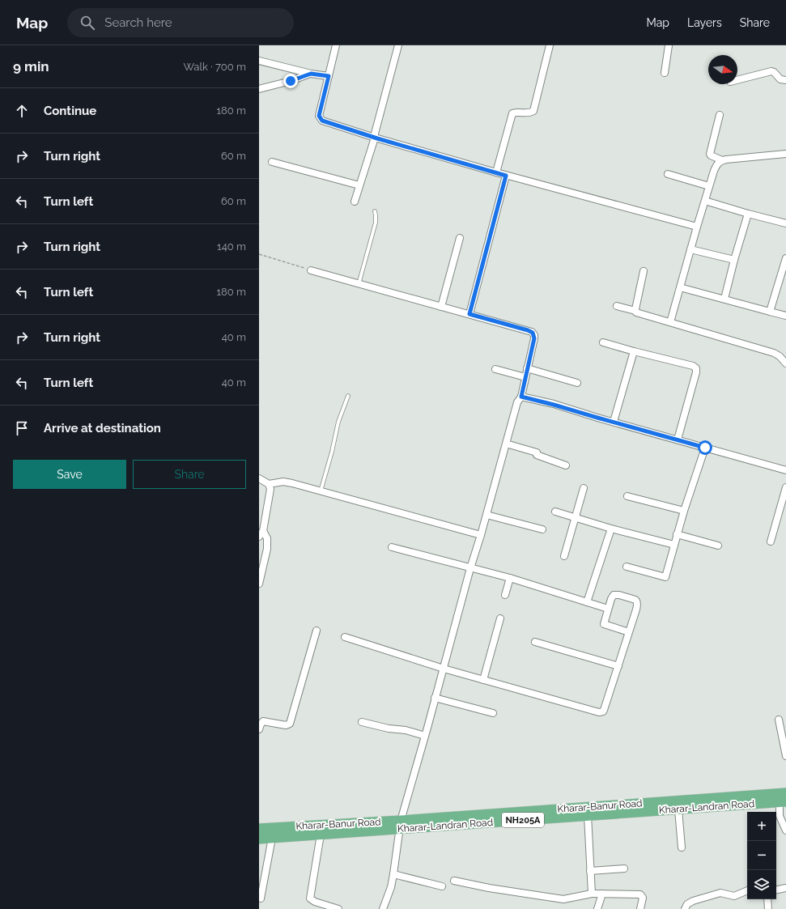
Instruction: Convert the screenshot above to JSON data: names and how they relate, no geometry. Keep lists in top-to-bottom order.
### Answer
{
  "streets": {
    "highway": ["Kharar-Banur Road", "Kharar-Landran Road", "NH205A"]
  },
  "crossings": [
    ["Kharar-Banur Road", "Kharar-Landran Road"]
  ],
  "north": "right",
  "page": {
    "header": "Map",
    "search": "Search here",
    "nav": ["Map", "Layers", "Share"],
    "heading": ["9 min", "Walk · 700 m"],
    "list": [
      ["Continue", "180 m"],
      ["Turn right", "60 m"],
      ["Turn left", "60 m"],
      ["Turn right", "140 m"],
      ["Turn left", "180 m"],
      ["Turn right", "40 m"],
      ["Turn left", "40 m"],
      "Arrive at destination"
    ],
    "buttons": ["Save", "Share"],
    "map_buttons": ["+", "−"]
  }
}
